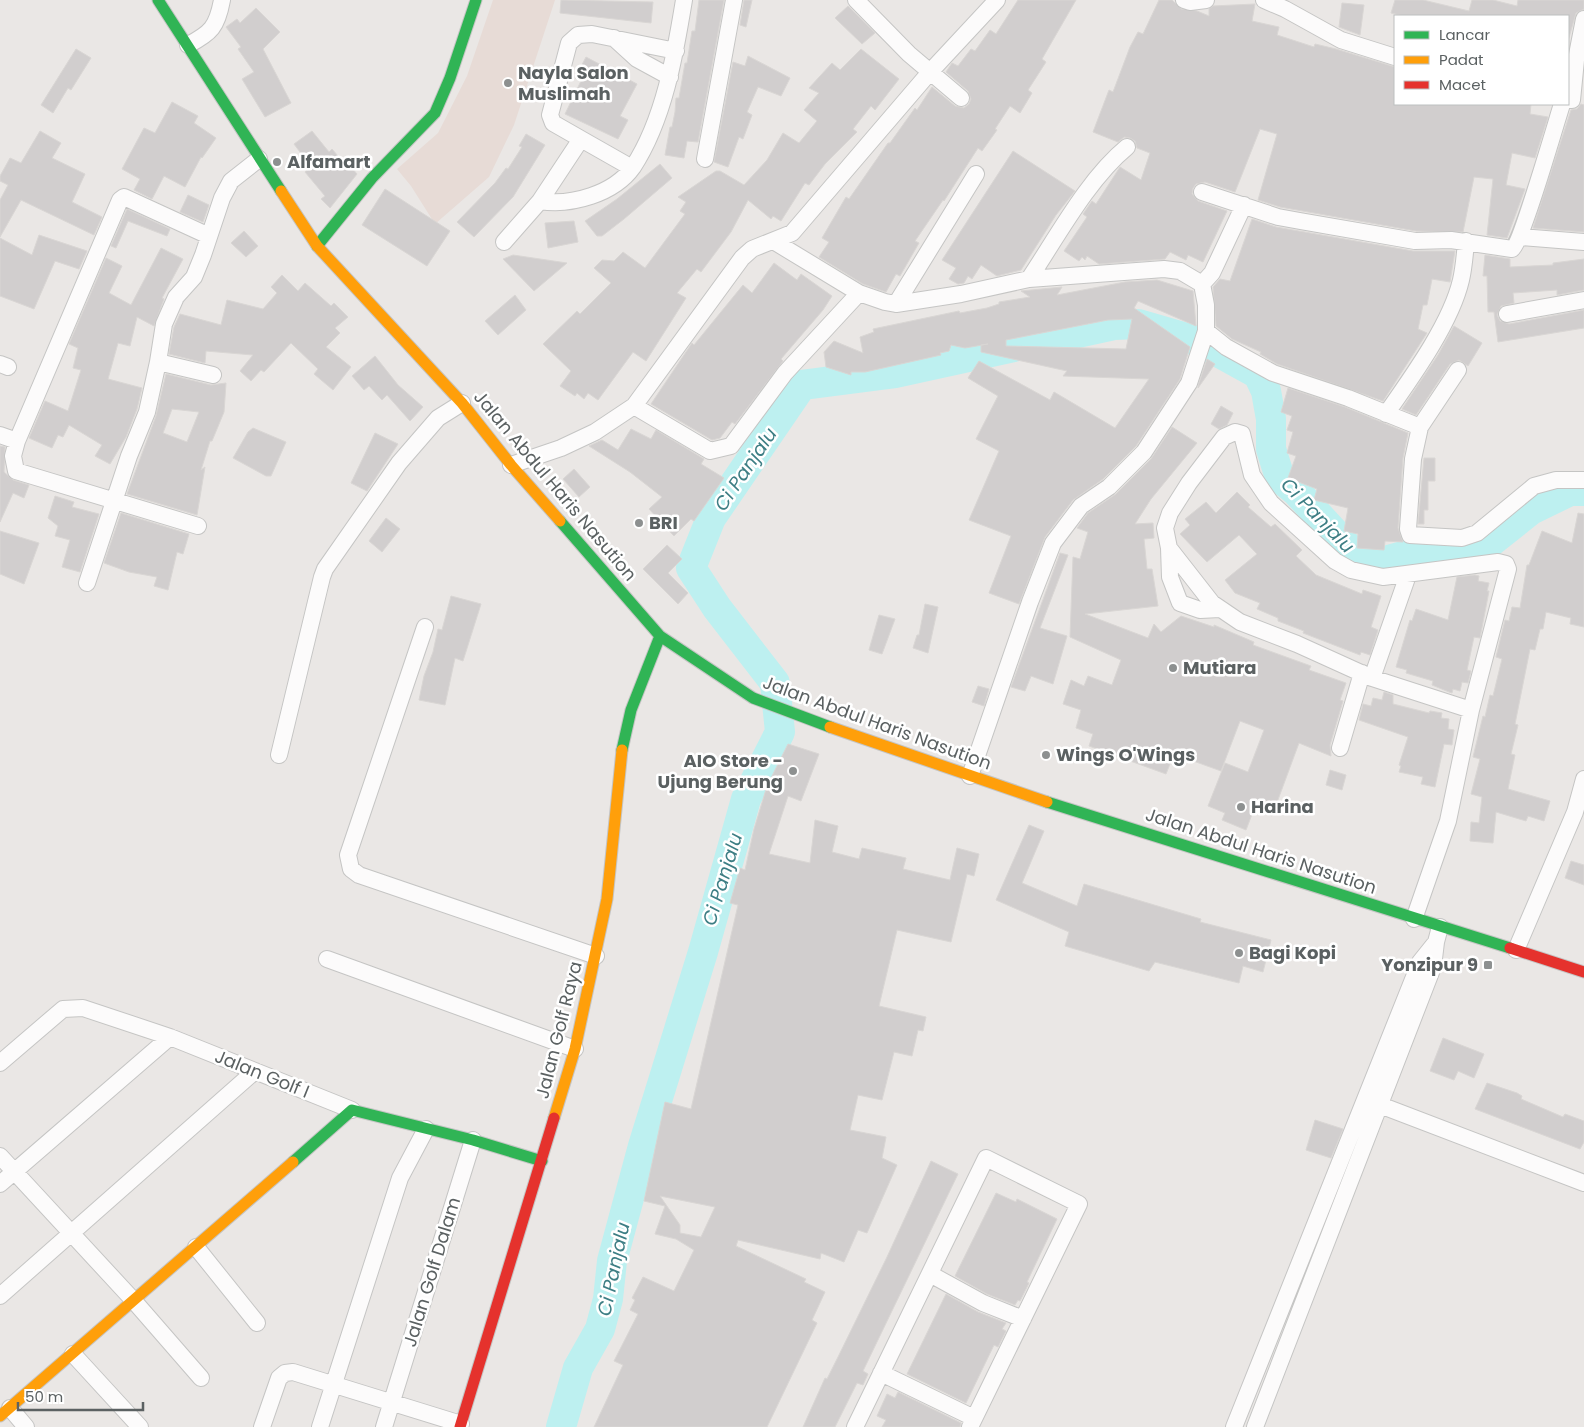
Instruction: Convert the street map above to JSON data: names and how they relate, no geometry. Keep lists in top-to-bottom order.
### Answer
{
  "streets": {
    "main road": ["Jalan Abdul Haris Nasution", "Jalan Golf Raya", "Jalan Golf I"],
    "street": ["Jalan Golf Dalam"]
  },
  "crossings": [
    ["Jalan Abdul Haris Nasution", "Jalan Golf Raya"],
    ["Jalan Golf Raya", "Jalan Golf I"],
    ["Jalan Golf I", "Jalan Golf Dalam"]
  ],
  "water": ["Ci Panjalu"],
  "places": {
    "other": [
      "Nayla Salon Muslimah",
      "Alfamart",
      "BRI",
      "Mutiara",
      "Wings O'Wings",
      "AIO Store - Ujung Berung",
      "Harina",
      "Bagi Kopi"
    ],
    "transit": ["Yonzipur 9"]
  },
  "legend": ["Lancar", "Padat", "Macet"],
  "scale_bar": "50 m"
}
